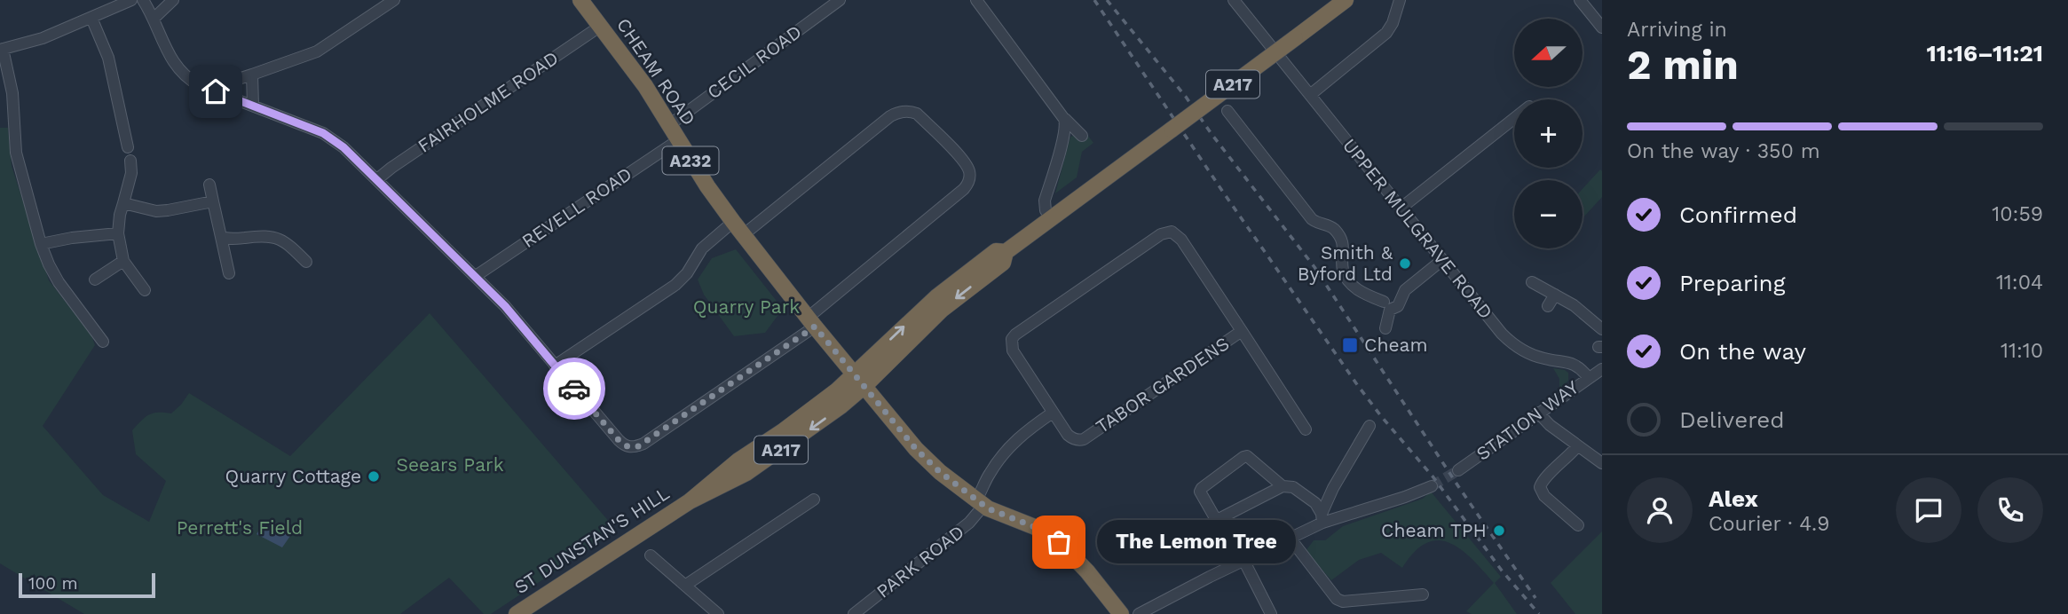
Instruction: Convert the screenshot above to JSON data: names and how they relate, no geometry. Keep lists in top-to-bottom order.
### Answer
{
  "streets": {
    "highway": [
      "CHEAM ROAD",
      "A217",
      "A232",
      "ST DUNSTAN'S HILL"
    ],
    "street": [
      "CECIL ROAD",
      "FAIRHOLME ROAD",
      "REVELL ROAD",
      "UPPER MULGRAVE ROAD",
      "TABOR GARDENS",
      "STATION WAY",
      "PARK ROAD"
    ]
  },
  "crossings": [
    ["CECIL ROAD", "CHEAM ROAD"],
    ["CHEAM ROAD", "A217"],
    ["CHEAM ROAD", "FAIRHOLME ROAD"],
    ["CHEAM ROAD", "A232"],
    ["CHEAM ROAD", "REVELL ROAD"],
    ["CHEAM ROAD", "ST DUNSTAN'S HILL"],
    ["A217", "A232"],
    ["A217", "ST DUNSTAN'S HILL"],
    ["A232", "ST DUNSTAN'S HILL"],
    ["A232", "PARK ROAD"],
    ["UPPER MULGRAVE ROAD", "STATION WAY"],
    ["TABOR GARDENS", "PARK ROAD"]
  ],
  "parks": ["Quarry Park", "Seears Park", "Perrett's Field"],
  "places": {
    "other": [
      "Smith & Byford Ltd",
      "Quarry Cottage",
      "Cheam TPH",
      "The Lemon Tree"
    ],
    "transit": ["Cheam"]
  },
  "scale_bar": "100 m",
  "north": "left",
  "page": {
    "heading": ["2 min", "Arriving in", "11:16–11:21"],
    "panel": ["Alex", "Courier · 4.9"],
    "map_buttons": ["+", "−"],
    "bar": "On the way · 350 m",
    "list": [
      ["Confirmed", "10:59"],
      ["Preparing", "11:04"],
      ["On the way", "11:10"],
      "Delivered"
    ],
    "bubble": "The Lemon Tree",
    "scale": "100 m"
  }
}
